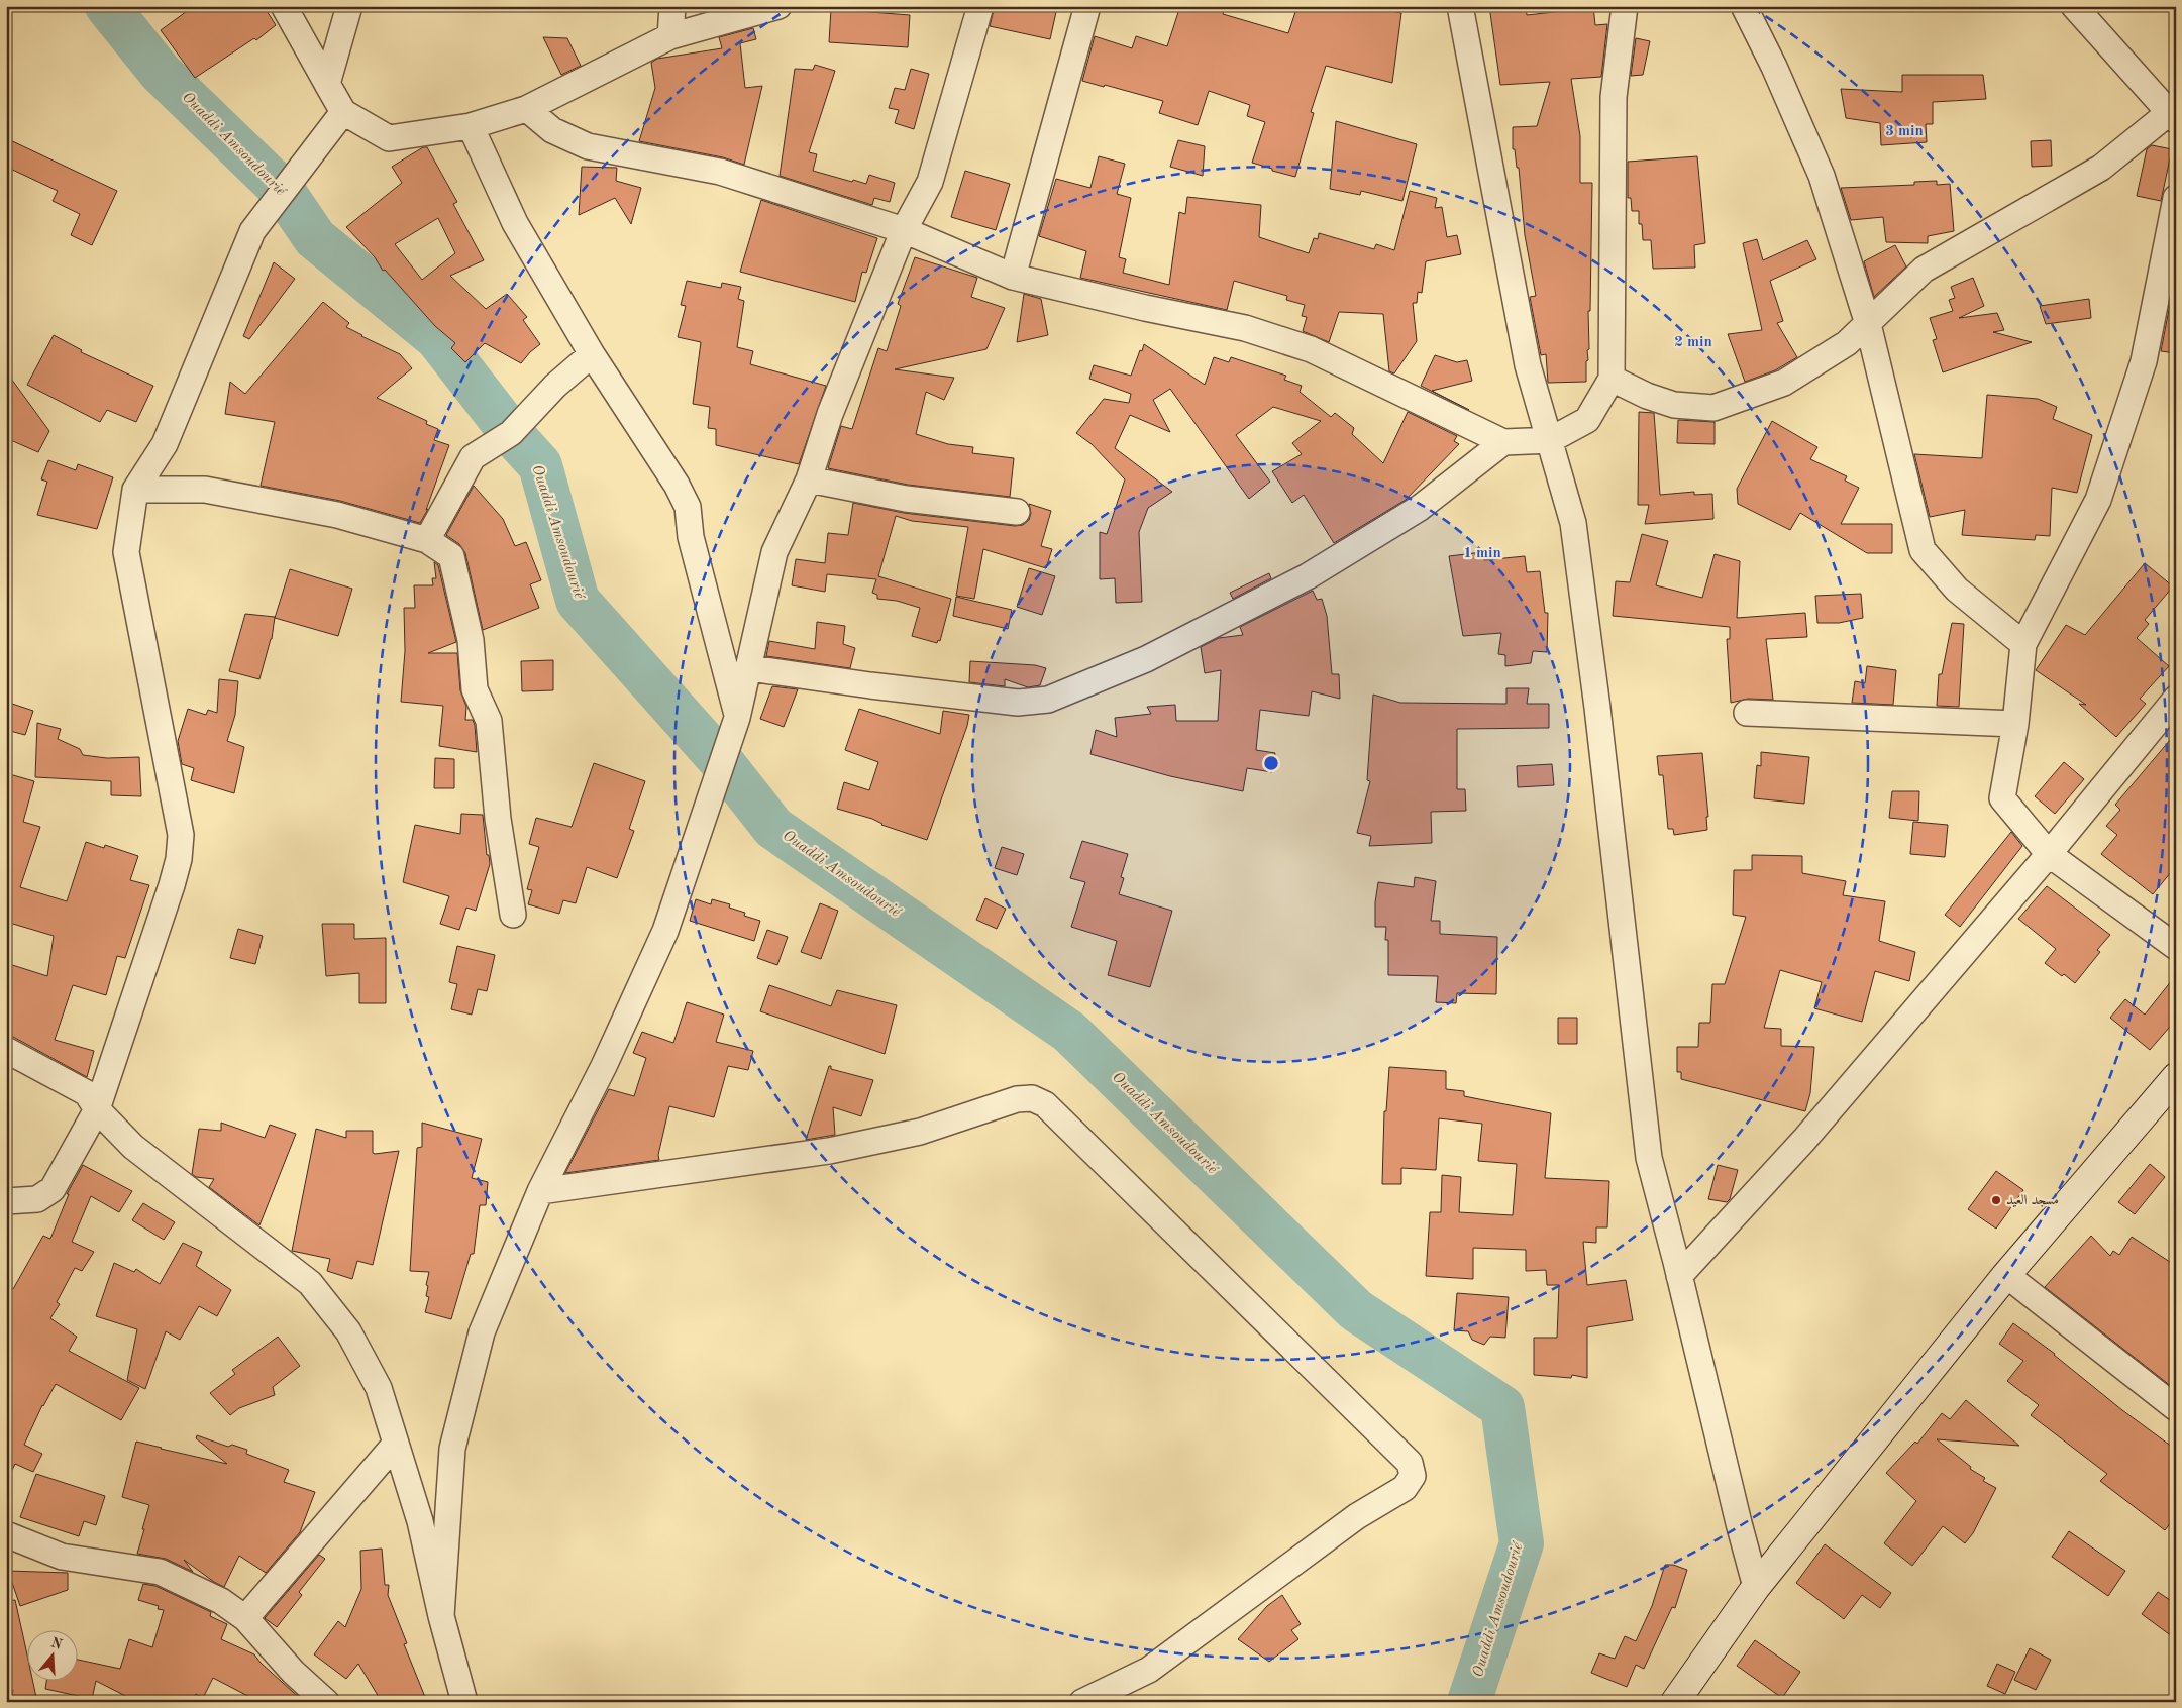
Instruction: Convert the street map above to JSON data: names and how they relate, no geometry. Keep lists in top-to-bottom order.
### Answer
{
  "water": ["Ouaddi Amsoudourié"],
  "places": ["مسجد العيد"],
  "north": "top",
  "rings": ["3 min", "2 min", "1 min"]
}
